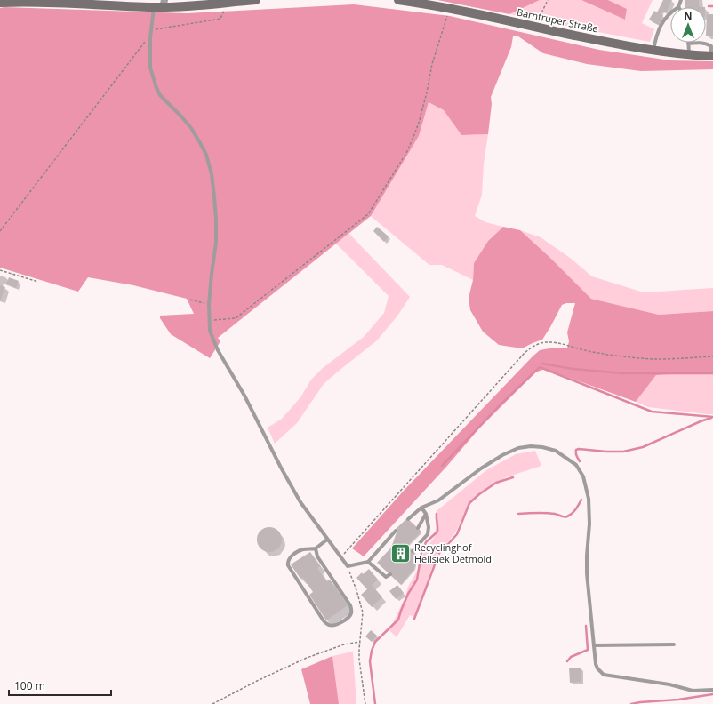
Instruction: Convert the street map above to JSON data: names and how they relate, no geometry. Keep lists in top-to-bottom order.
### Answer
{
  "streets": {
    "main road": ["Barntruper Straße"]
  },
  "places": {
    "building": ["Recyclinghof Hellsiek Detmold"]
  },
  "scale_bar": "100 m",
  "north": "top"
}
